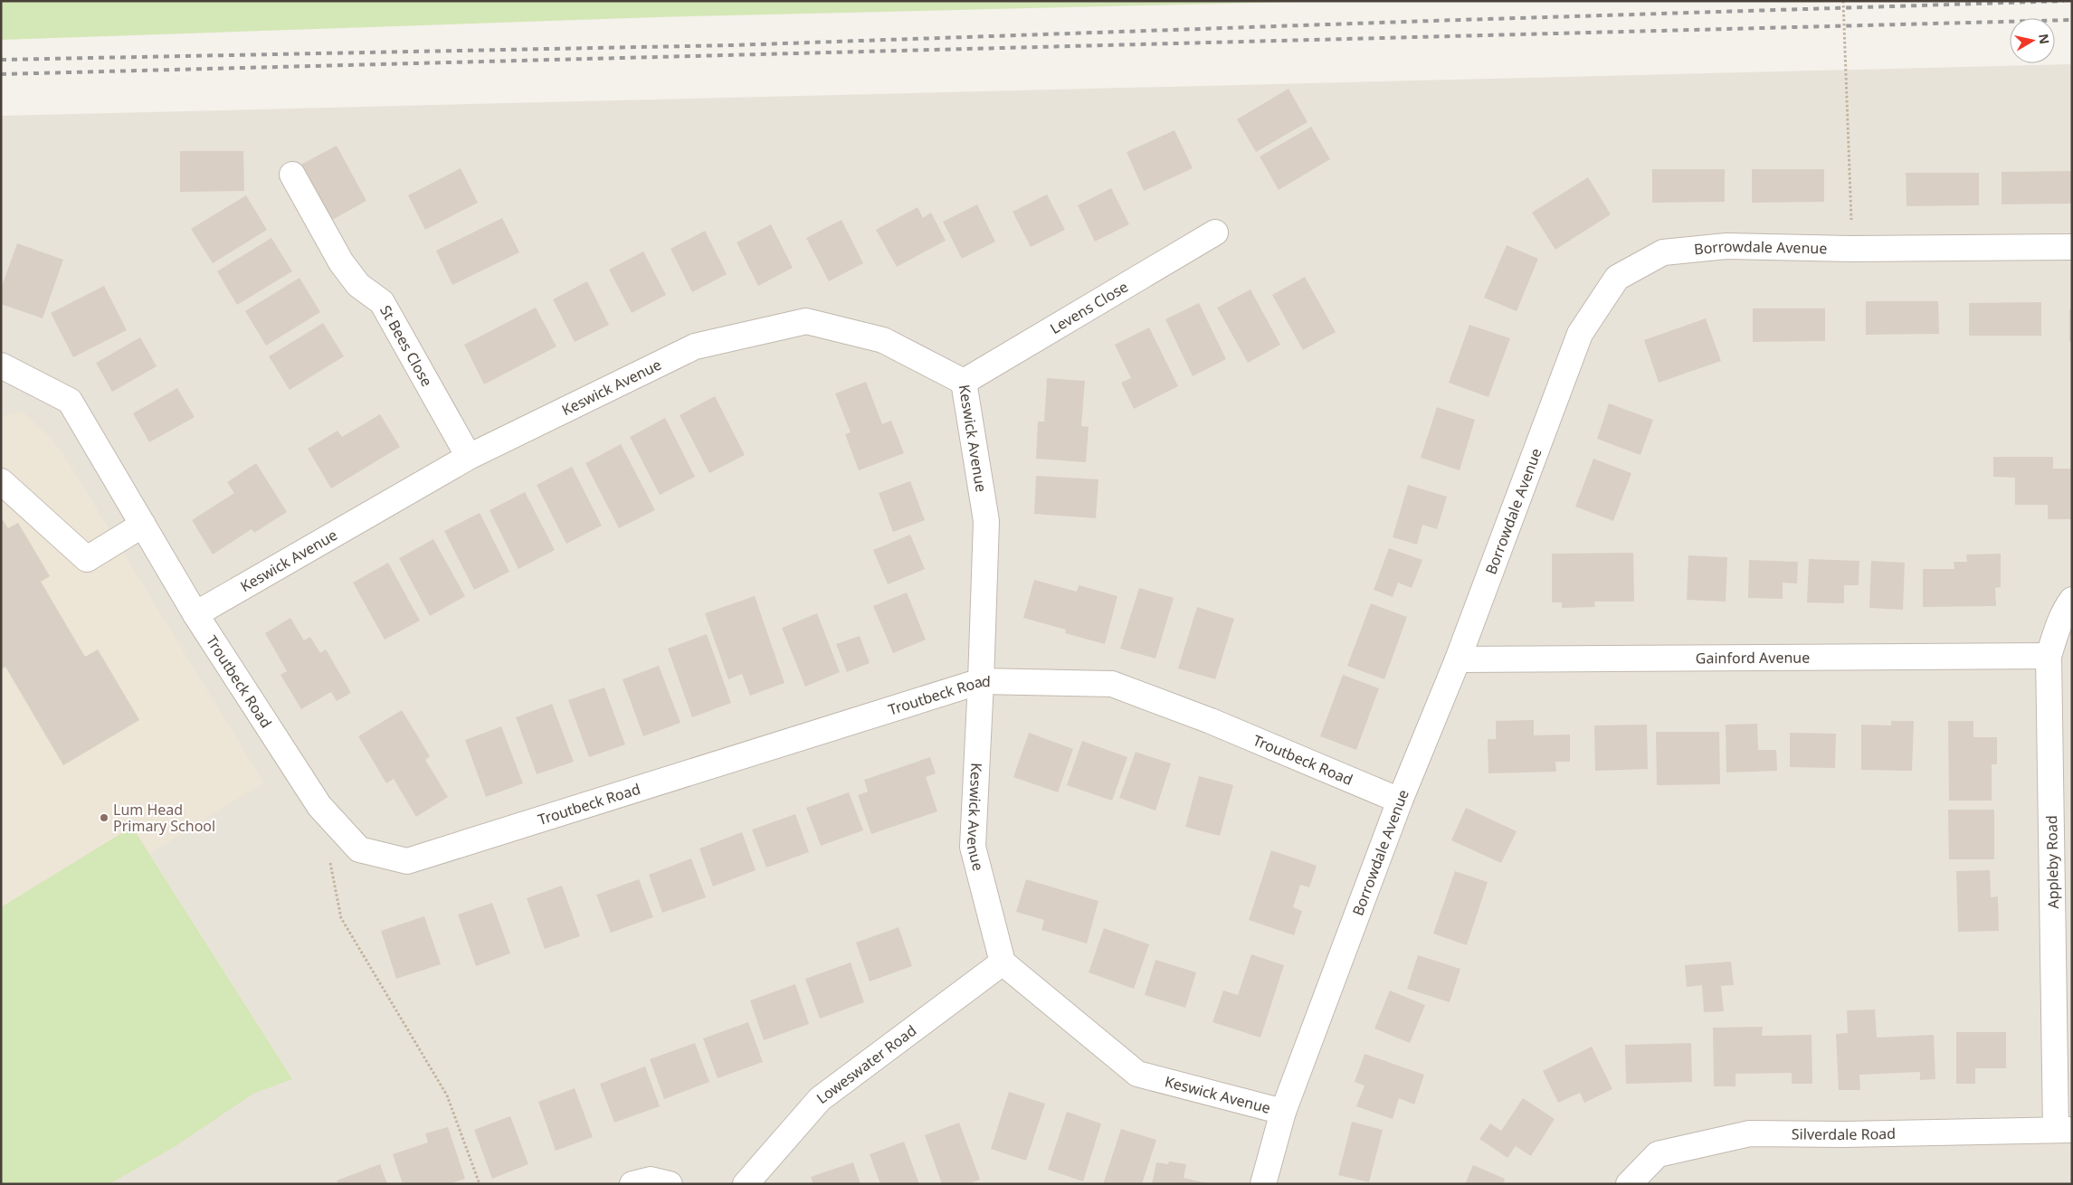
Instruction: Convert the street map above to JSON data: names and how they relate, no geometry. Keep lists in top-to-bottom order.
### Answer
{
  "streets": {
    "street": [
      "Borrowdale Avenue",
      "Levens Close",
      "St Bees Close",
      "Keswick Avenue",
      "Gainford Avenue",
      "Troutbeck Road",
      "Appleby Road",
      "Loweswater Road",
      "Silverdale Road"
    ]
  },
  "crossings": [
    ["Borrowdale Avenue", "Keswick Avenue"],
    ["Borrowdale Avenue", "Gainford Avenue"],
    ["Borrowdale Avenue", "Troutbeck Road"],
    ["Levens Close", "Keswick Avenue"],
    ["St Bees Close", "Keswick Avenue"],
    ["Keswick Avenue", "Troutbeck Road"],
    ["Keswick Avenue", "Loweswater Road"],
    ["Gainford Avenue", "Appleby Road"],
    ["Appleby Road", "Silverdale Road"]
  ],
  "places": ["Lum Head Primary School"],
  "north": "right"
}
